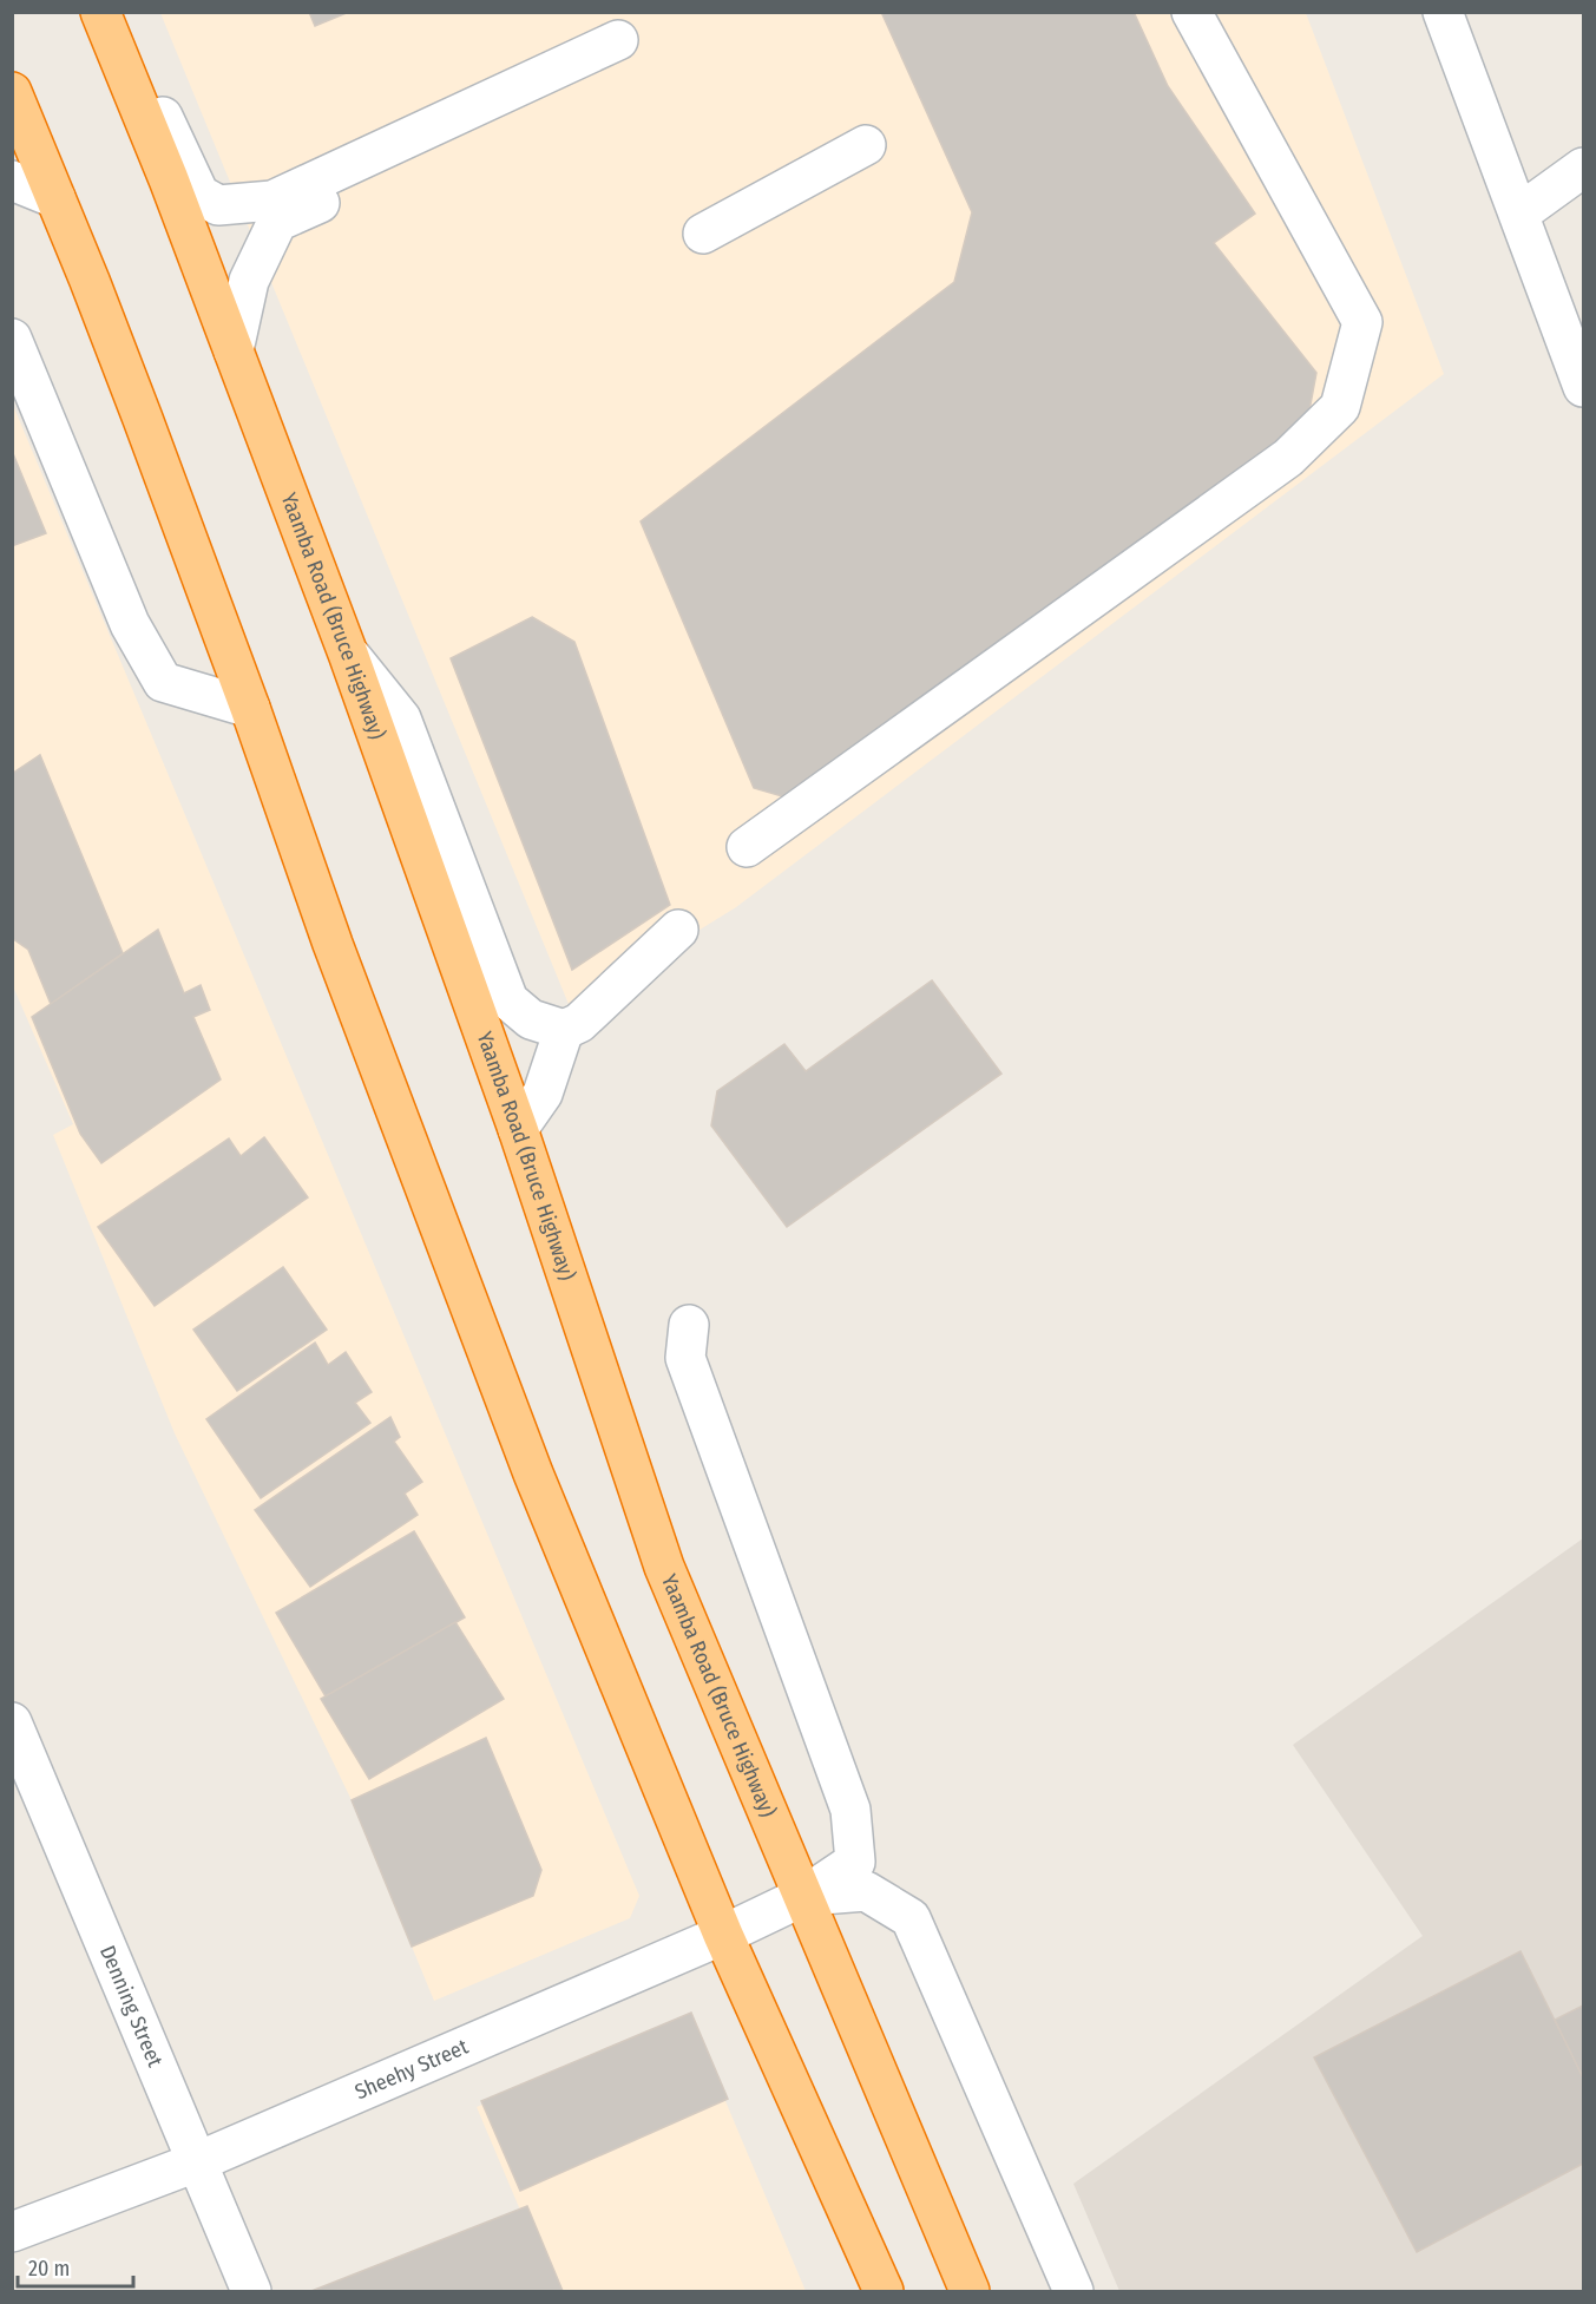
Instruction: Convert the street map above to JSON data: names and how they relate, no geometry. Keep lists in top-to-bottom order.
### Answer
{
  "streets": {
    "highway": ["Yaamba Road (Bruce Highway)"],
    "street": ["Denning Street", "Sheehy Street"]
  },
  "crossings": [
    ["Yaamba Road (Bruce Highway)", "Sheehy Street"],
    ["Denning Street", "Sheehy Street"]
  ],
  "scale_bar": "20 m"
}
